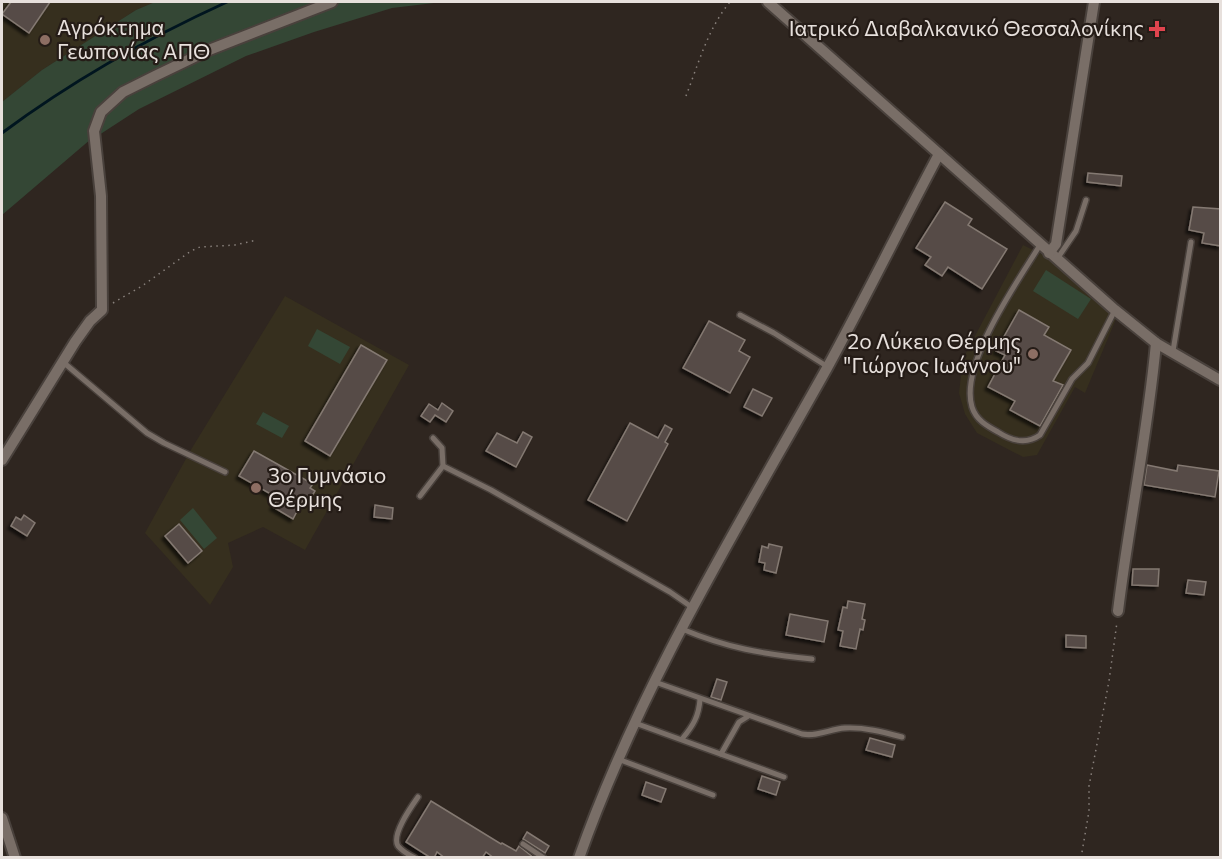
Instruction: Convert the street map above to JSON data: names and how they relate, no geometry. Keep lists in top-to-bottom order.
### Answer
{
  "places": {
    "health": ["Ιατρικό Διαβαλκανικό Θεσσαλονίκης"],
    "other": ["Αγρόκτημα Γεωπονίας ΑΠΘ", "2ο Λύκειο Θέρμης \"Γιώργος Ιωάννου\"", "3ο Γυμνάσιο Θέρμης"]
  }
}
